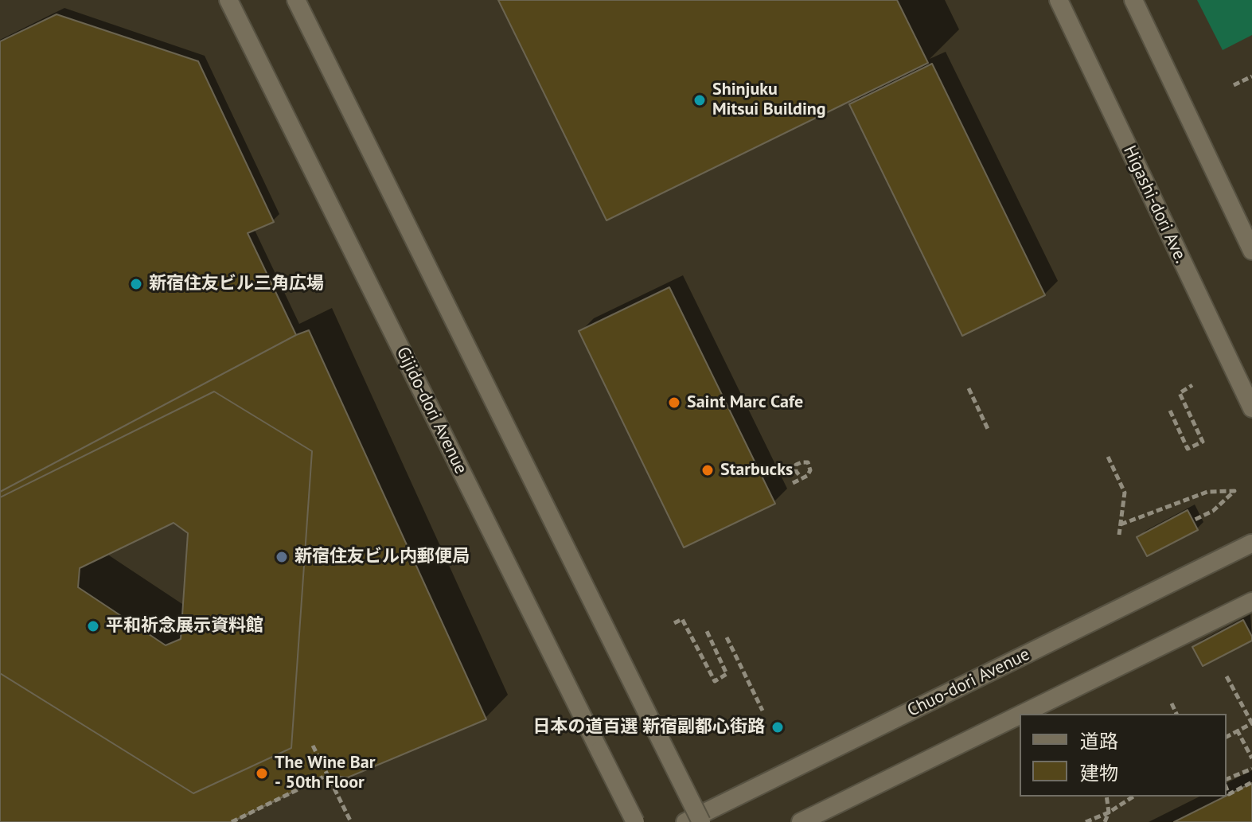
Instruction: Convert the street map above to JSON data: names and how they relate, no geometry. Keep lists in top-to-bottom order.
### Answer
{
  "streets": {
    "main road": ["Higashi-dori Ave.", "Gijido-dori Avenue", "Chuo-dori Avenue"]
  },
  "places": [
    "Shinjuku Mitsui Building",
    "新宿住友ビル三角広場",
    "Saint Marc Cafe",
    "Starbucks",
    "新宿住友ビル内郵便局",
    "平和祈念展示資料館",
    "日本の道百選 新宿副都心街路",
    "The Wine Bar - 50th Floor"
  ],
  "legend": ["道路", "建物"]
}
